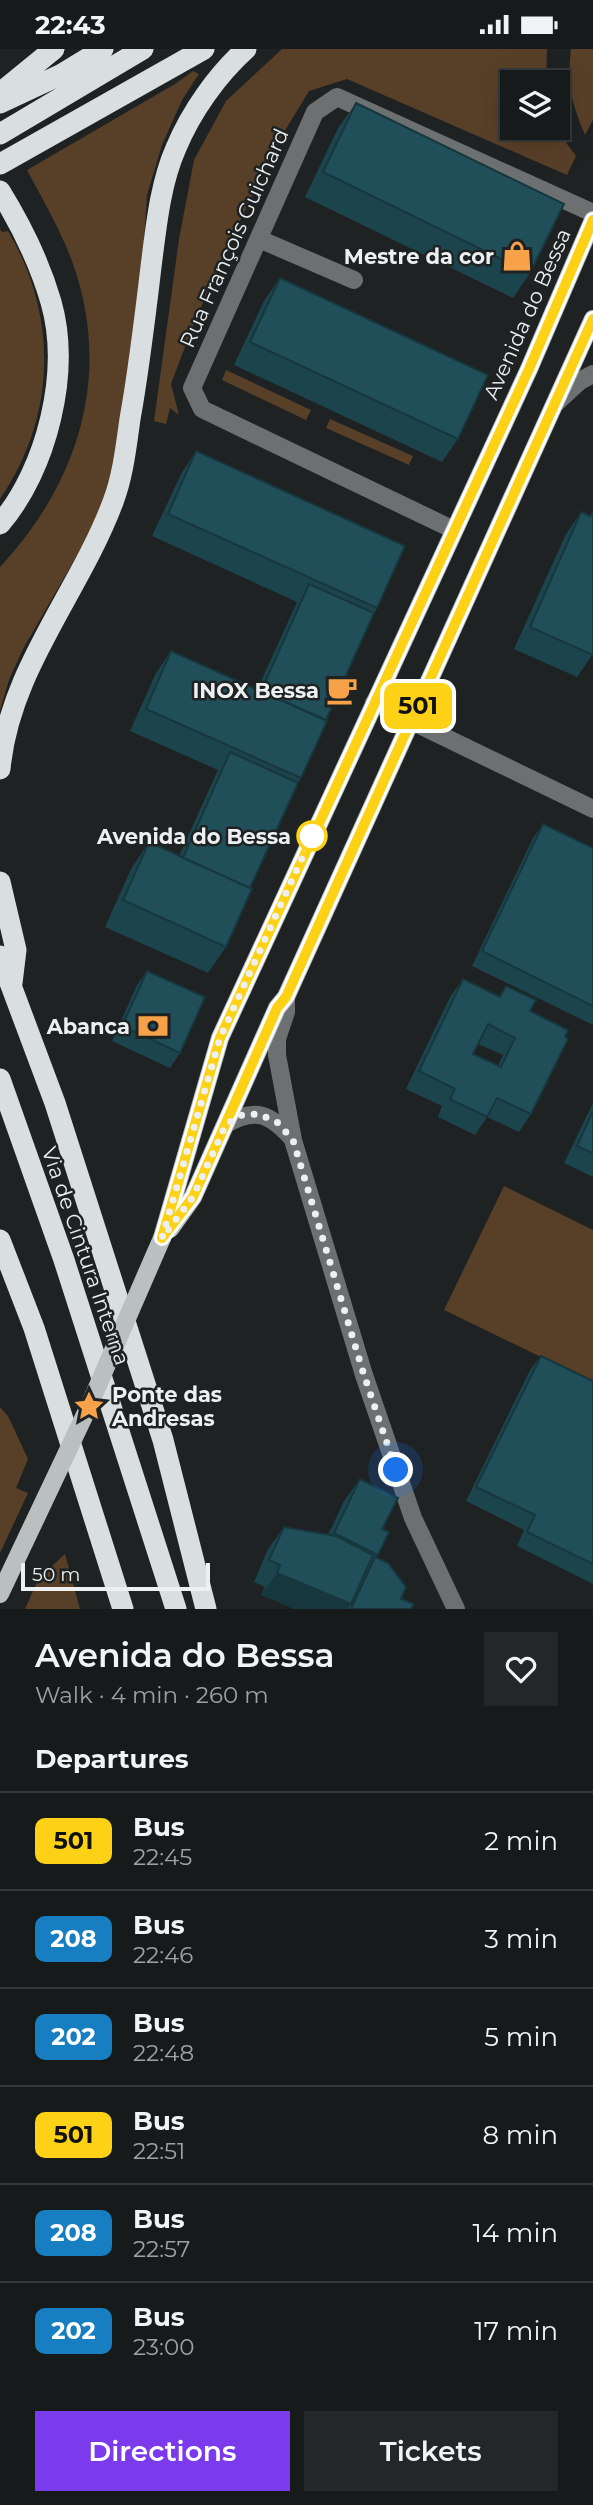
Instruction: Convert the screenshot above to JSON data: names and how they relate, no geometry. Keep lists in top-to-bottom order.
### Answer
{
  "streets": {
    "highway": ["Via de Cintura Interna"],
    "main road": ["Avenida do Bessa"],
    "street": ["Rua François Guichard"]
  },
  "crossings": [
    ["Rua François Guichard", "Avenida do Bessa"]
  ],
  "places": {
    "shop": ["Mestre da cor"],
    "cafe": ["INOX Bessa"],
    "other": ["Avenida do Bessa"],
    "bank": ["Abanca"],
    "place": ["Ponte das Andresas"]
  },
  "lines": ["bus line 501"],
  "scale_bar": "50 m",
  "page": {
    "status": "22:43",
    "on_map": "501",
    "scale": "50 m",
    "heading": [
      ["Avenida do Bessa", "Walk · 4 min · 260 m"],
      "Departures"
    ],
    "list": [
      {
        "mark": "501",
        "name": "Bus",
        "note": "22:45",
        "value": "2 min"
      },
      {
        "mark": "208",
        "name": "Bus",
        "note": "22:46",
        "value": "3 min"
      },
      {
        "mark": "202",
        "name": "Bus",
        "note": "22:48",
        "value": "5 min"
      },
      {
        "mark": "501",
        "name": "Bus",
        "note": "22:51",
        "value": "8 min"
      },
      {
        "mark": "208",
        "name": "Bus",
        "note": "22:57",
        "value": "14 min"
      },
      {
        "mark": "202",
        "name": "Bus",
        "note": "23:00",
        "value": "17 min"
      }
    ],
    "buttons": ["Directions", "Tickets"]
  }
}
